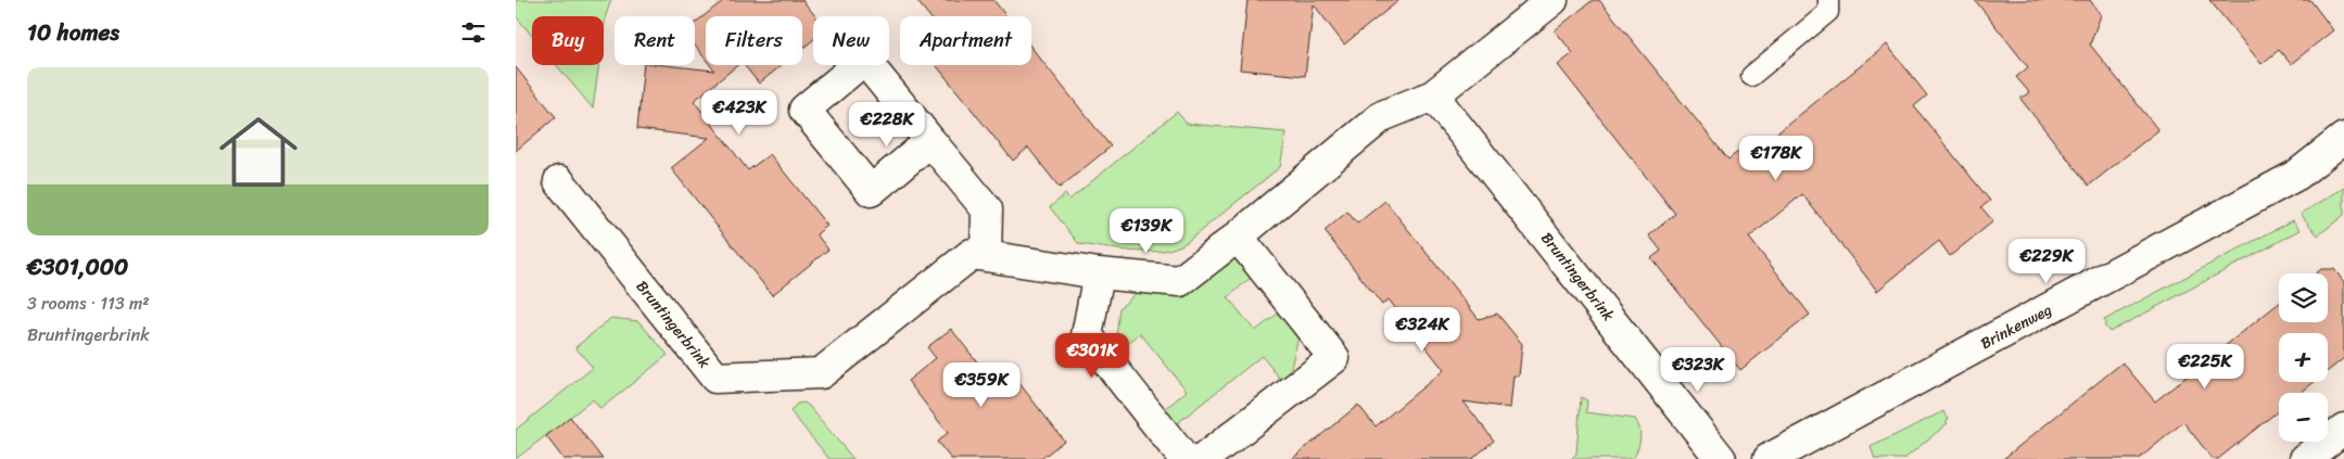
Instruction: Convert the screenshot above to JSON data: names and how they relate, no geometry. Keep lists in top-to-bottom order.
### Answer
{
  "streets": {
    "street": ["Bruntingerbrink", "Brinkenweg"]
  },
  "page": {
    "heading": "10 homes",
    "chip": [
      "Buy",
      "Rent",
      "Filters",
      "New",
      "Apartment"
    ],
    "list": [
      {
        "name": "€301,000",
        "note": "3 rooms · 113 m² · Bruntingerbrink"
      }
    ],
    "price": [
      "€423K",
      "€228K",
      "€178K",
      "€139K",
      "€229K",
      "€324K",
      "€301K",
      "€225K",
      "€323K",
      "€359K"
    ],
    "map_buttons": ["+", "−"]
  }
}
